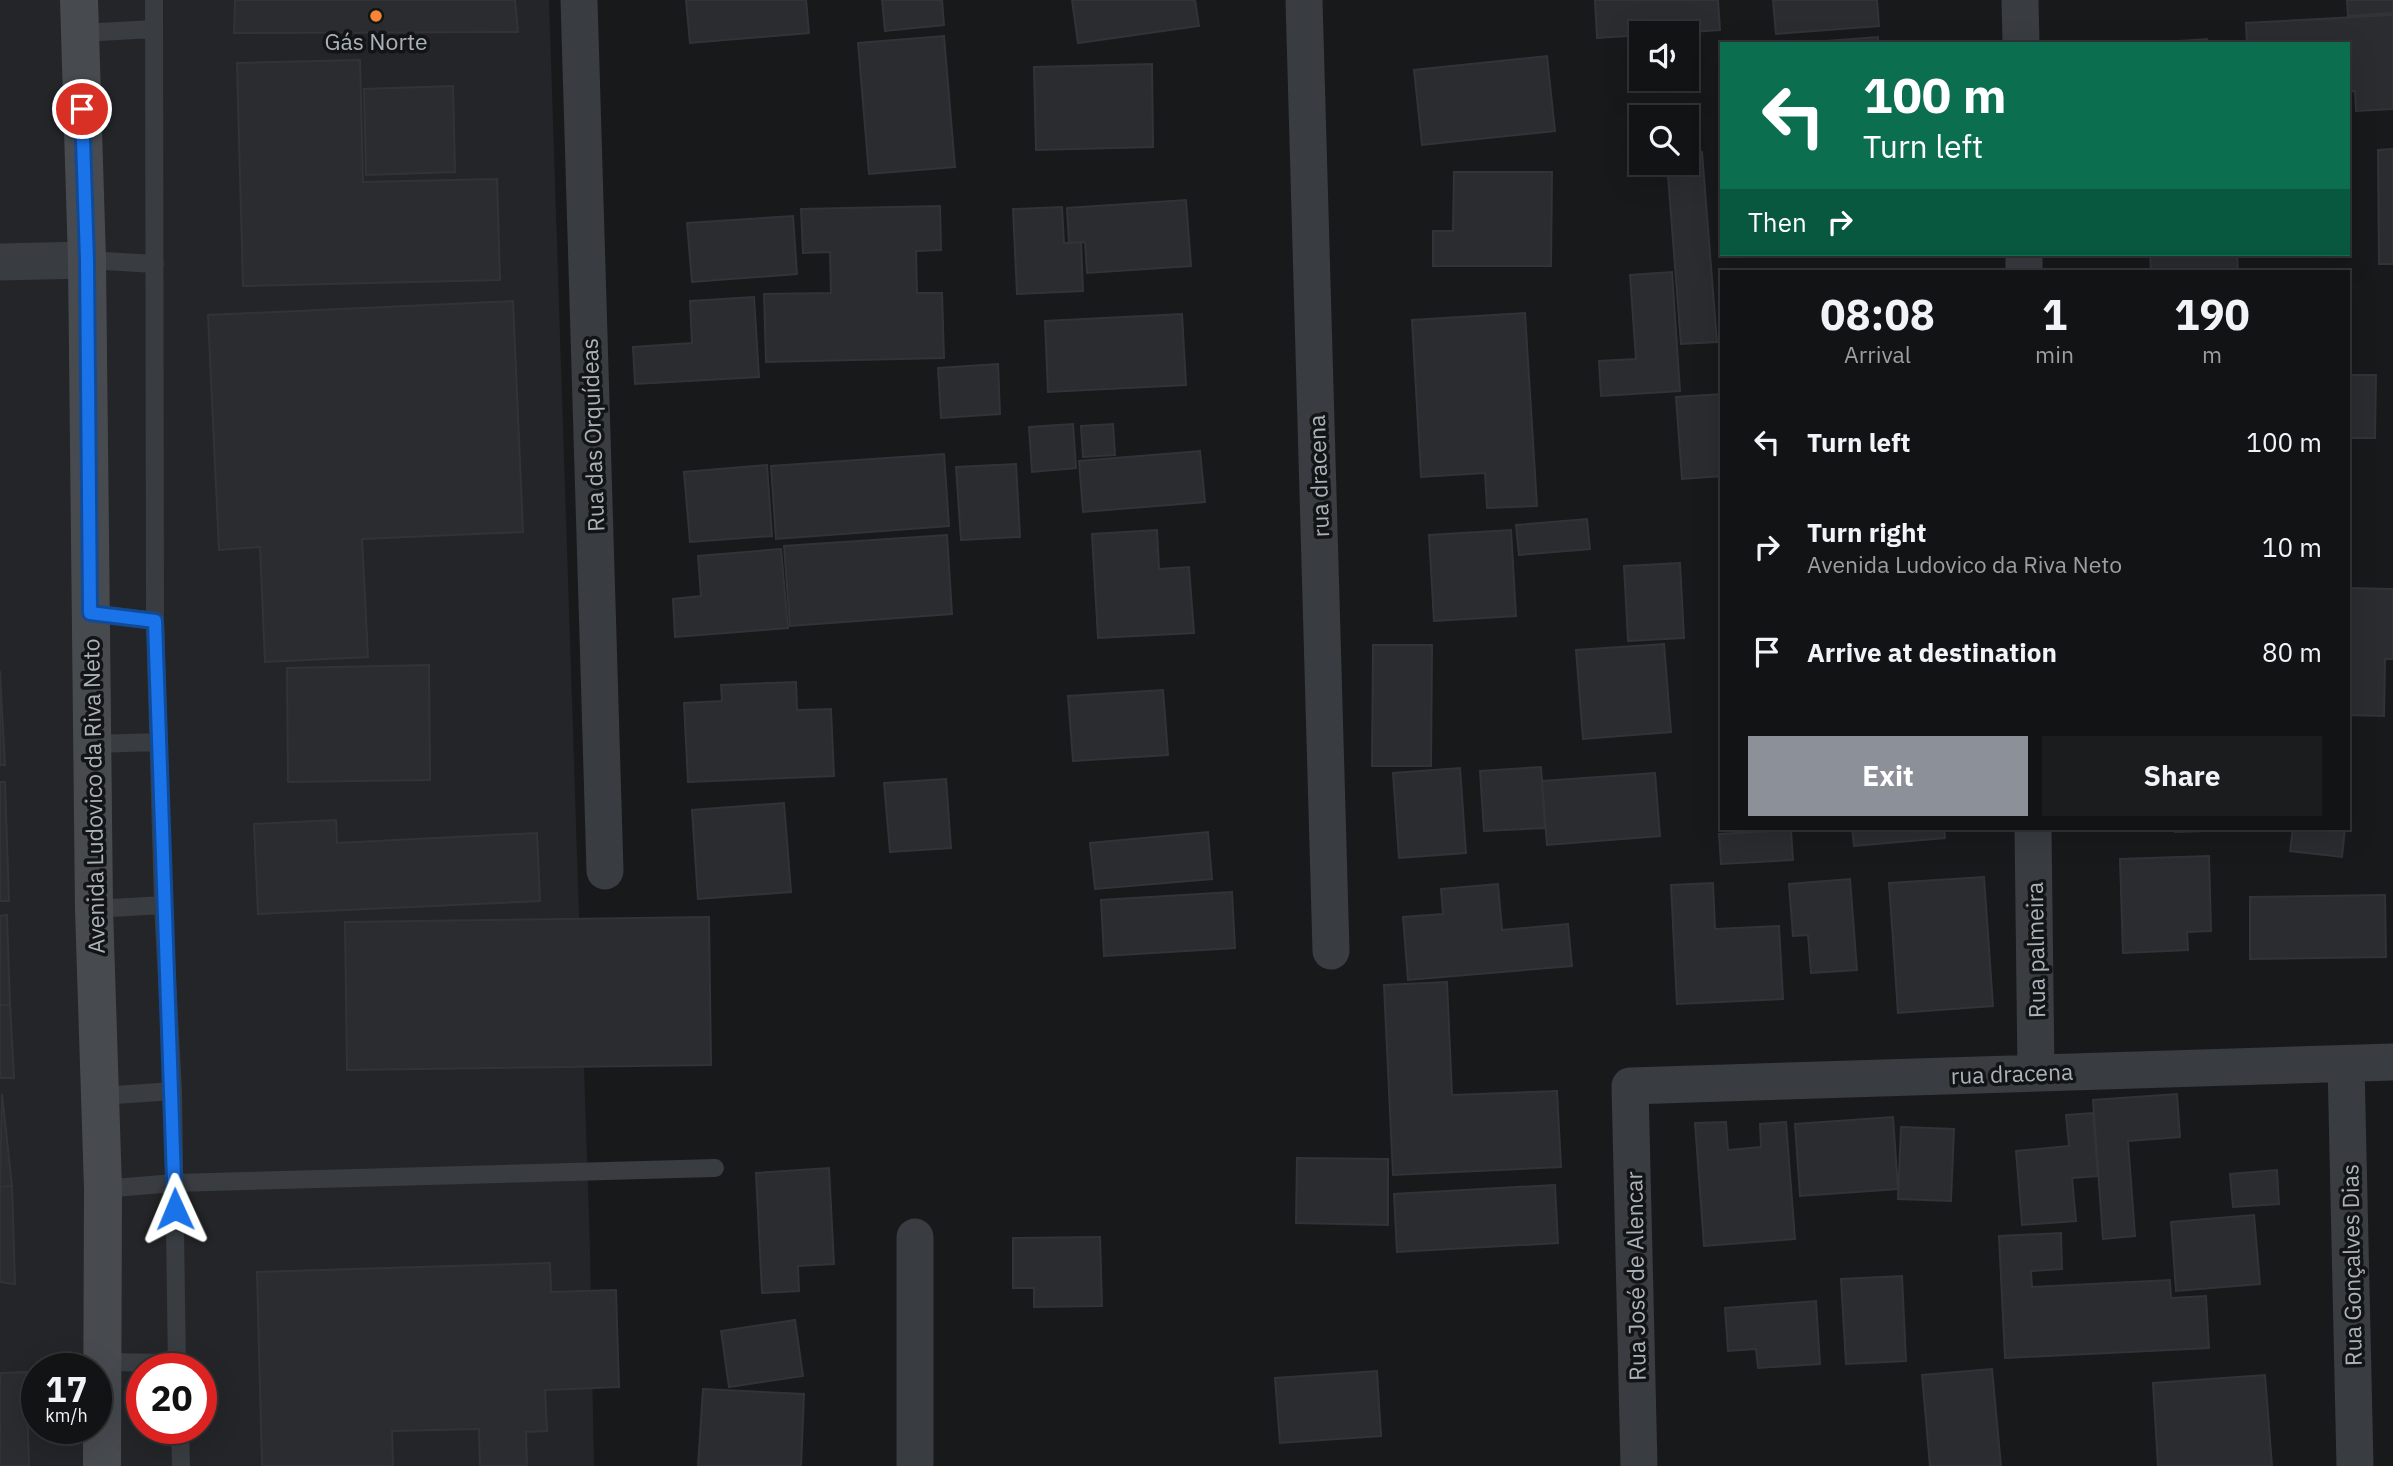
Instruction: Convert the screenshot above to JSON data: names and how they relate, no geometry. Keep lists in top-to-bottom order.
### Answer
{
  "streets": {
    "street": [
      "Rua das Orquídeas",
      "rua dracena",
      "Avenida Ludovico da Riva Neto",
      "Rua palmeira",
      "Rua Gonçalves Dias",
      "Rua José de Alencar"
    ]
  },
  "crossings": [
    ["rua dracena", "Rua palmeira"],
    ["rua dracena", "Rua Gonçalves Dias"],
    ["rua dracena", "Rua José de Alencar"]
  ],
  "places": ["Gás Norte"],
  "page": {
    "turn": ["100 m", "Turn left"],
    "then": "Then",
    "eta": [
      "08:08",
      "Arrival",
      "1",
      "min",
      "190",
      "m"
    ],
    "list": [
      {
        "name": "Turn left",
        "value": "100 m"
      },
      {
        "name": "Turn right",
        "note": "Avenida Ludovico da Riva Neto",
        "value": "10 m"
      },
      {
        "name": "Arrive at destination",
        "value": "80 m"
      }
    ],
    "buttons": ["Exit", "Share"],
    "speed": "17 km/h",
    "limit": "20"
  }
}
